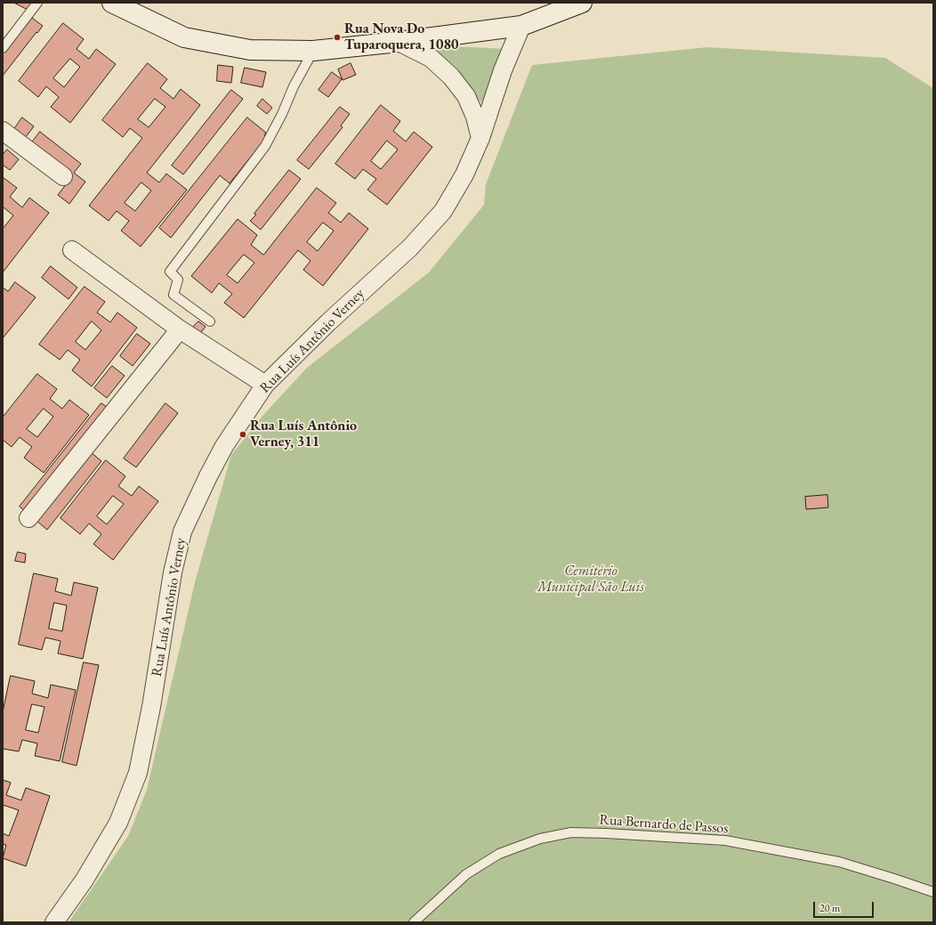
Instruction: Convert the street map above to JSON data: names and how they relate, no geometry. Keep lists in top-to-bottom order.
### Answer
{
  "streets": {
    "street": ["Rua Luís Antônio Verney"],
    "lane": ["Rua Bernardo de Passos"]
  },
  "parks": ["Cemitério Municipal São Luís"],
  "places": ["Rua Nova Do Tuparoquera, 1080", "Rua Luís Antônio Verney, 311"],
  "scale_bar": "20 m"
}
